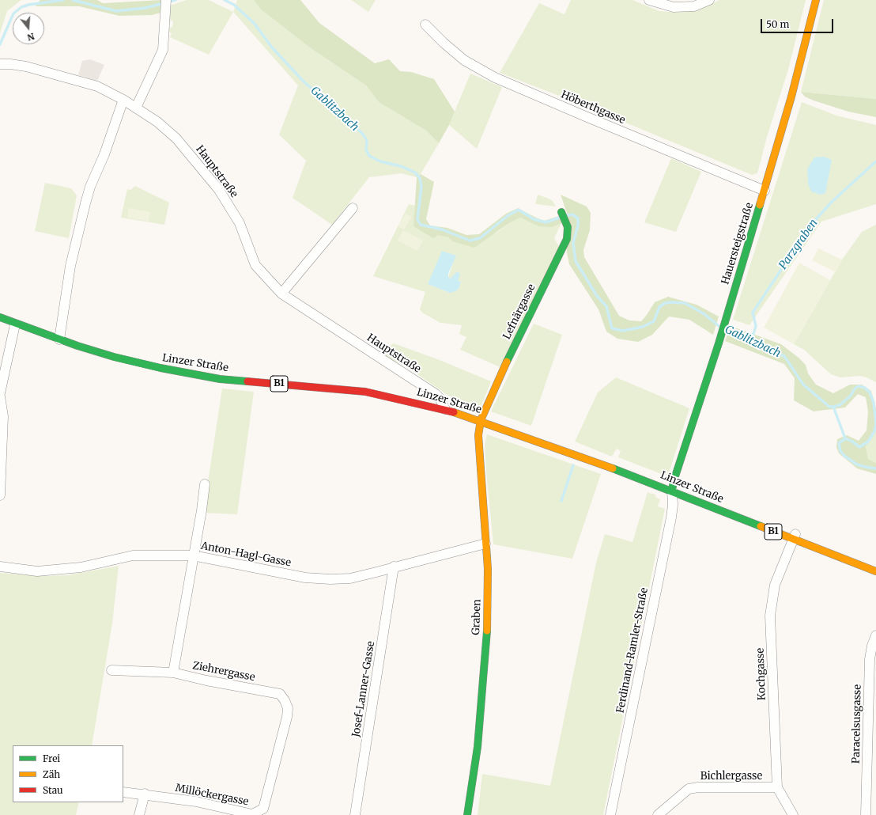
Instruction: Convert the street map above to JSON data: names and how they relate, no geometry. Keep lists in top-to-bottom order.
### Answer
{
  "streets": {
    "street": [
      "Höberthgasse",
      "Hauptstraße",
      "Hauersteigstraße",
      "Lefnärgasse",
      "Linzer Straße",
      "B1",
      "Anton-Hagl-Gasse",
      "Graben",
      "Ferdinand-Ramler-Straße",
      "Ziehrergasse",
      "Kochgasse",
      "Josef-Lanner-Gasse",
      "Paracelsusgasse",
      "Bichlergasse",
      "Millöckergasse"
    ]
  },
  "crossings": [
    ["Höberthgasse", "Hauersteigstraße"],
    ["Hauptstraße", "Linzer Straße"],
    ["Hauersteigstraße", "Linzer Straße"],
    ["Hauersteigstraße", "Ferdinand-Ramler-Straße"],
    ["Lefnärgasse", "Linzer Straße"],
    ["Lefnärgasse", "Graben"],
    ["Linzer Straße", "Graben"],
    ["Linzer Straße", "Ferdinand-Ramler-Straße"],
    ["Linzer Straße", "Kochgasse"],
    ["Anton-Hagl-Gasse", "Graben"],
    ["Anton-Hagl-Gasse", "Josef-Lanner-Gasse"],
    ["Ziehrergasse", "Millöckergasse"],
    ["Kochgasse", "Bichlergasse"]
  ],
  "water": ["Gablitzbach", "Parzgraben"],
  "legend": ["Frei", "Zäh", "Stau"],
  "scale_bar": "50 m",
  "north": "bottom"
}
